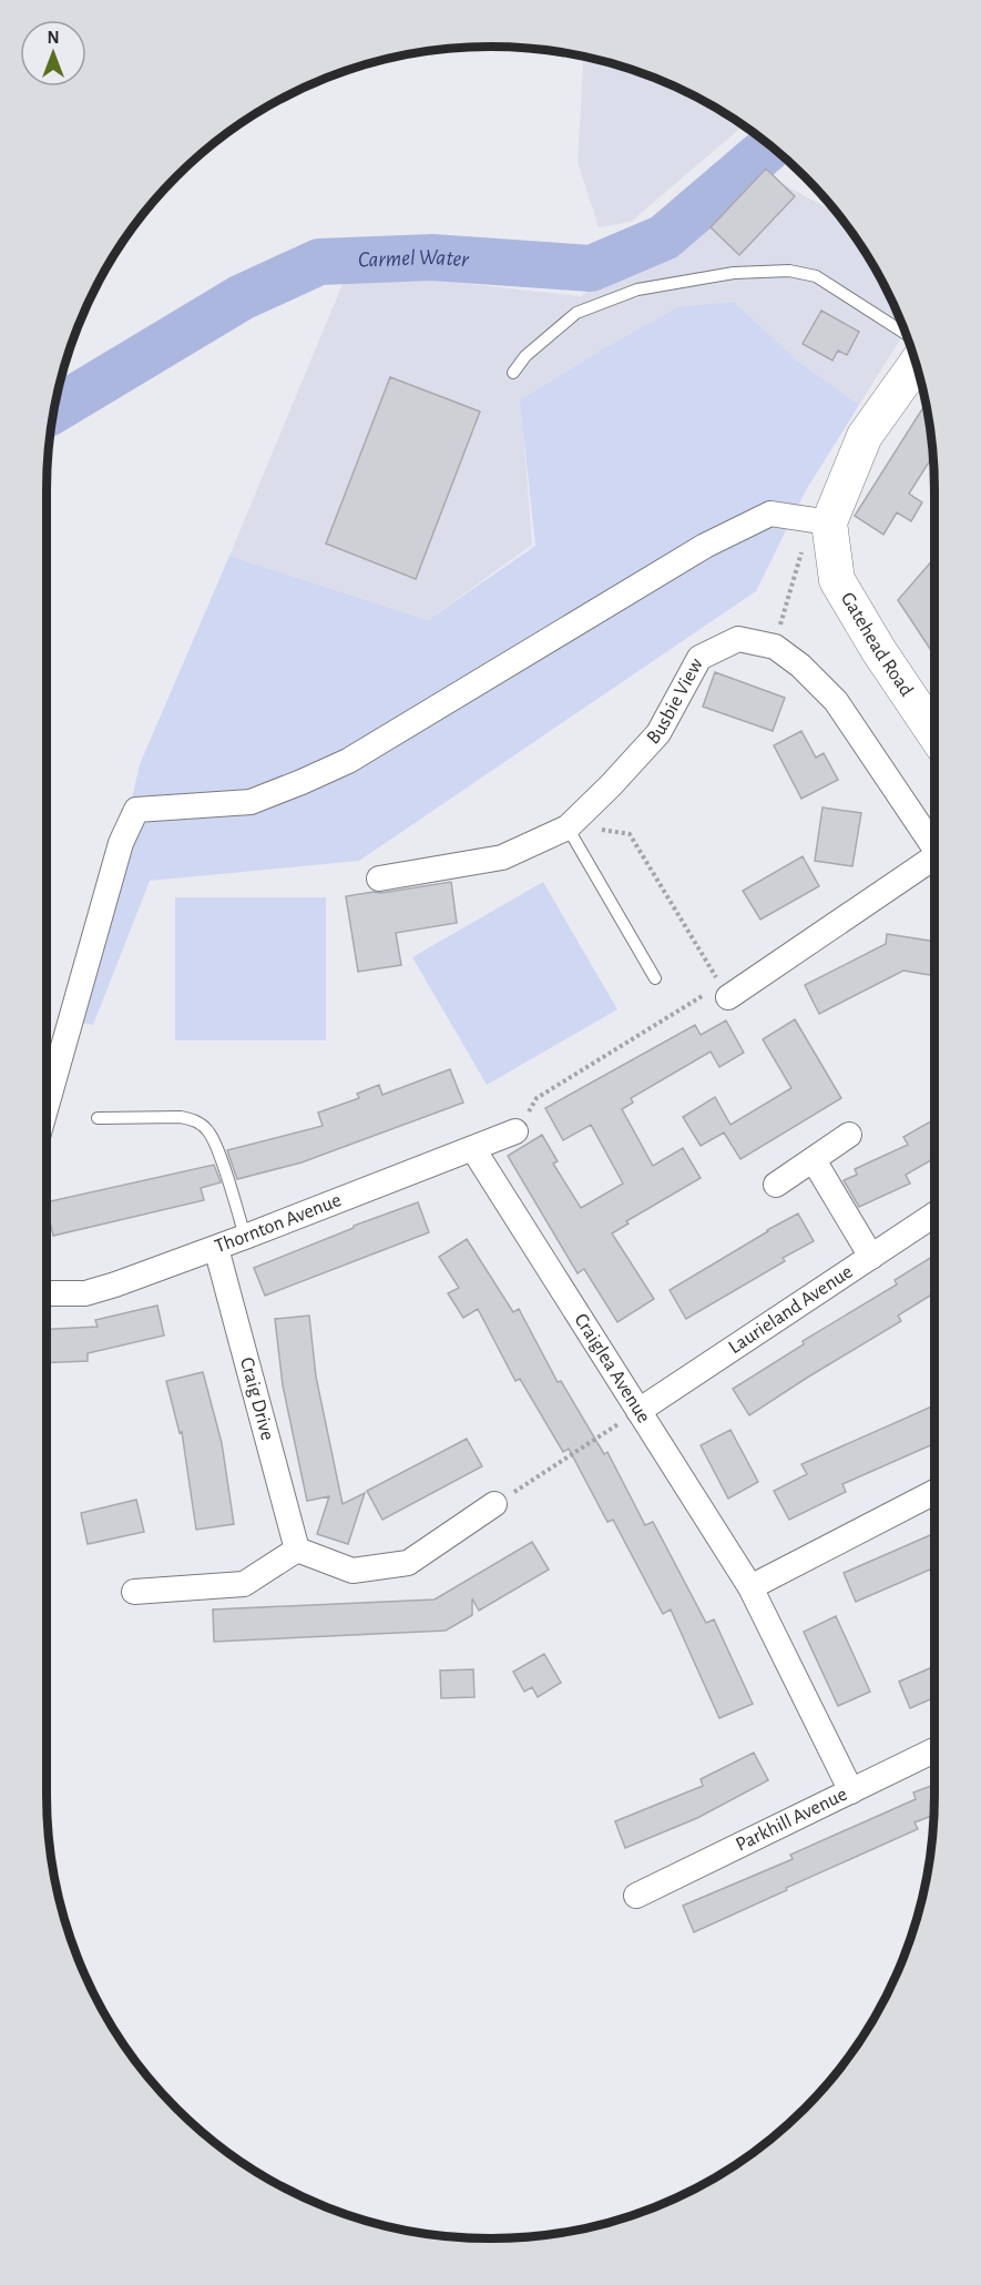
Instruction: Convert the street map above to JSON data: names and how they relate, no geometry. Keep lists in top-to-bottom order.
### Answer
{
  "streets": {
    "main road": ["Gatehead Road"],
    "street": [
      "Busbie View",
      "Thornton Avenue",
      "Laurieland Avenue",
      "Craiglea Avenue",
      "Craig Drive",
      "Parkhill Avenue"
    ]
  },
  "crossings": [
    ["Thornton Avenue", "Craiglea Avenue"],
    ["Thornton Avenue", "Craig Drive"],
    ["Laurieland Avenue", "Craiglea Avenue"],
    ["Craiglea Avenue", "Parkhill Avenue"]
  ],
  "water": ["Carmel Water"],
  "north": "top"
}
